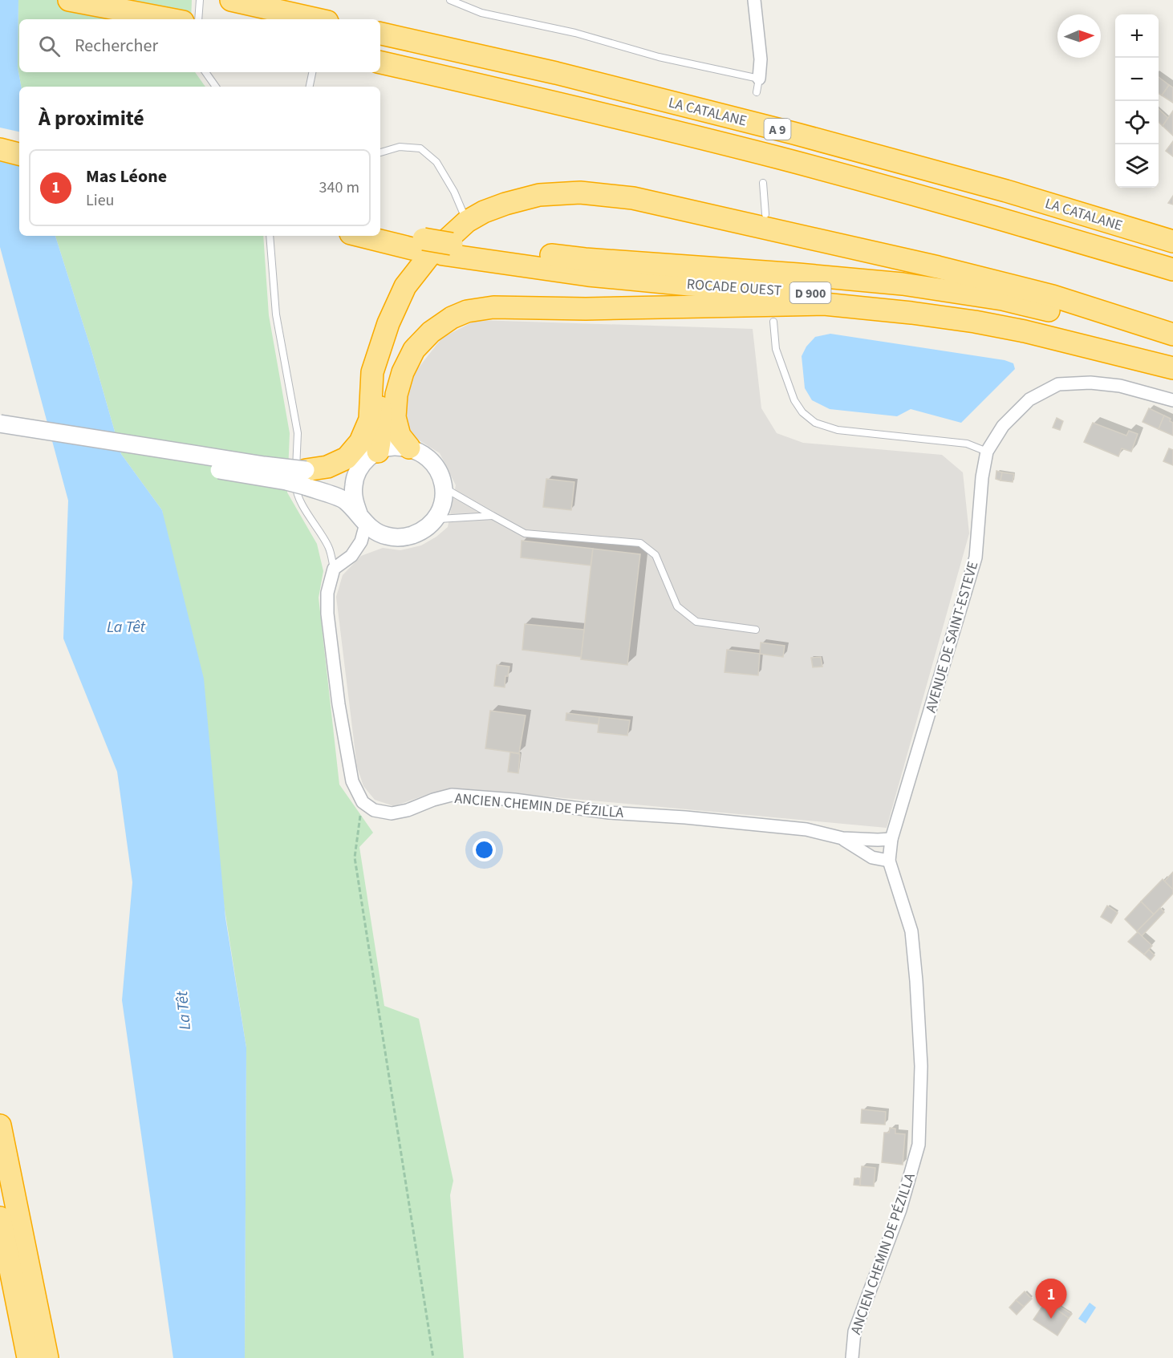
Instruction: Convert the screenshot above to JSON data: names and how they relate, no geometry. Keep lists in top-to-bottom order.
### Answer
{
  "streets": {
    "highway": [
      "LA CATALANE",
      "A 9",
      "ROCADE OUEST",
      "D 900"
    ],
    "street": ["AVENUE DE SAINT-ESTEVE", "ANCIEN CHEMIN DE PÉZILLA"]
  },
  "crossings": [
    ["AVENUE DE SAINT-ESTEVE", "ANCIEN CHEMIN DE PÉZILLA"]
  ],
  "water": ["La Têt"],
  "north": "right",
  "page": {
    "map_buttons": ["+", "−"],
    "search": "Rechercher",
    "heading": "À proximité",
    "list": [
      {
        "mark": "1",
        "name": "Mas Léone",
        "note": "Lieu",
        "value": "340 m"
      }
    ],
    "pins": "1"
  }
}
